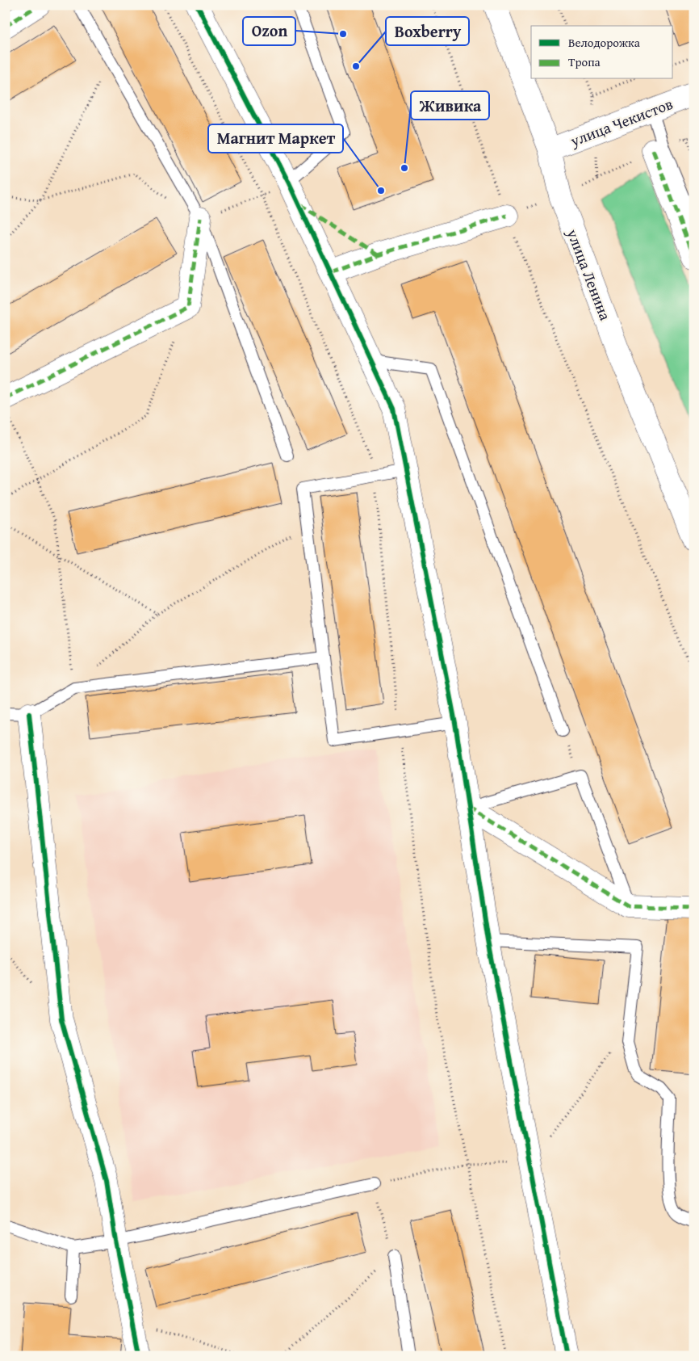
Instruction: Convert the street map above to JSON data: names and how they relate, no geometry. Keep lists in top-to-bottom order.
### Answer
{
  "streets": {
    "street": ["улица Чекистов", "улица Ленина"]
  },
  "crossings": [
    ["улица Чекистов", "улица Ленина"]
  ],
  "places": [
    "Ozon",
    "Boxberry",
    "Живика",
    "Магнит Маркет"
  ],
  "legend": ["Велодорожка", "Тропа"]
}
